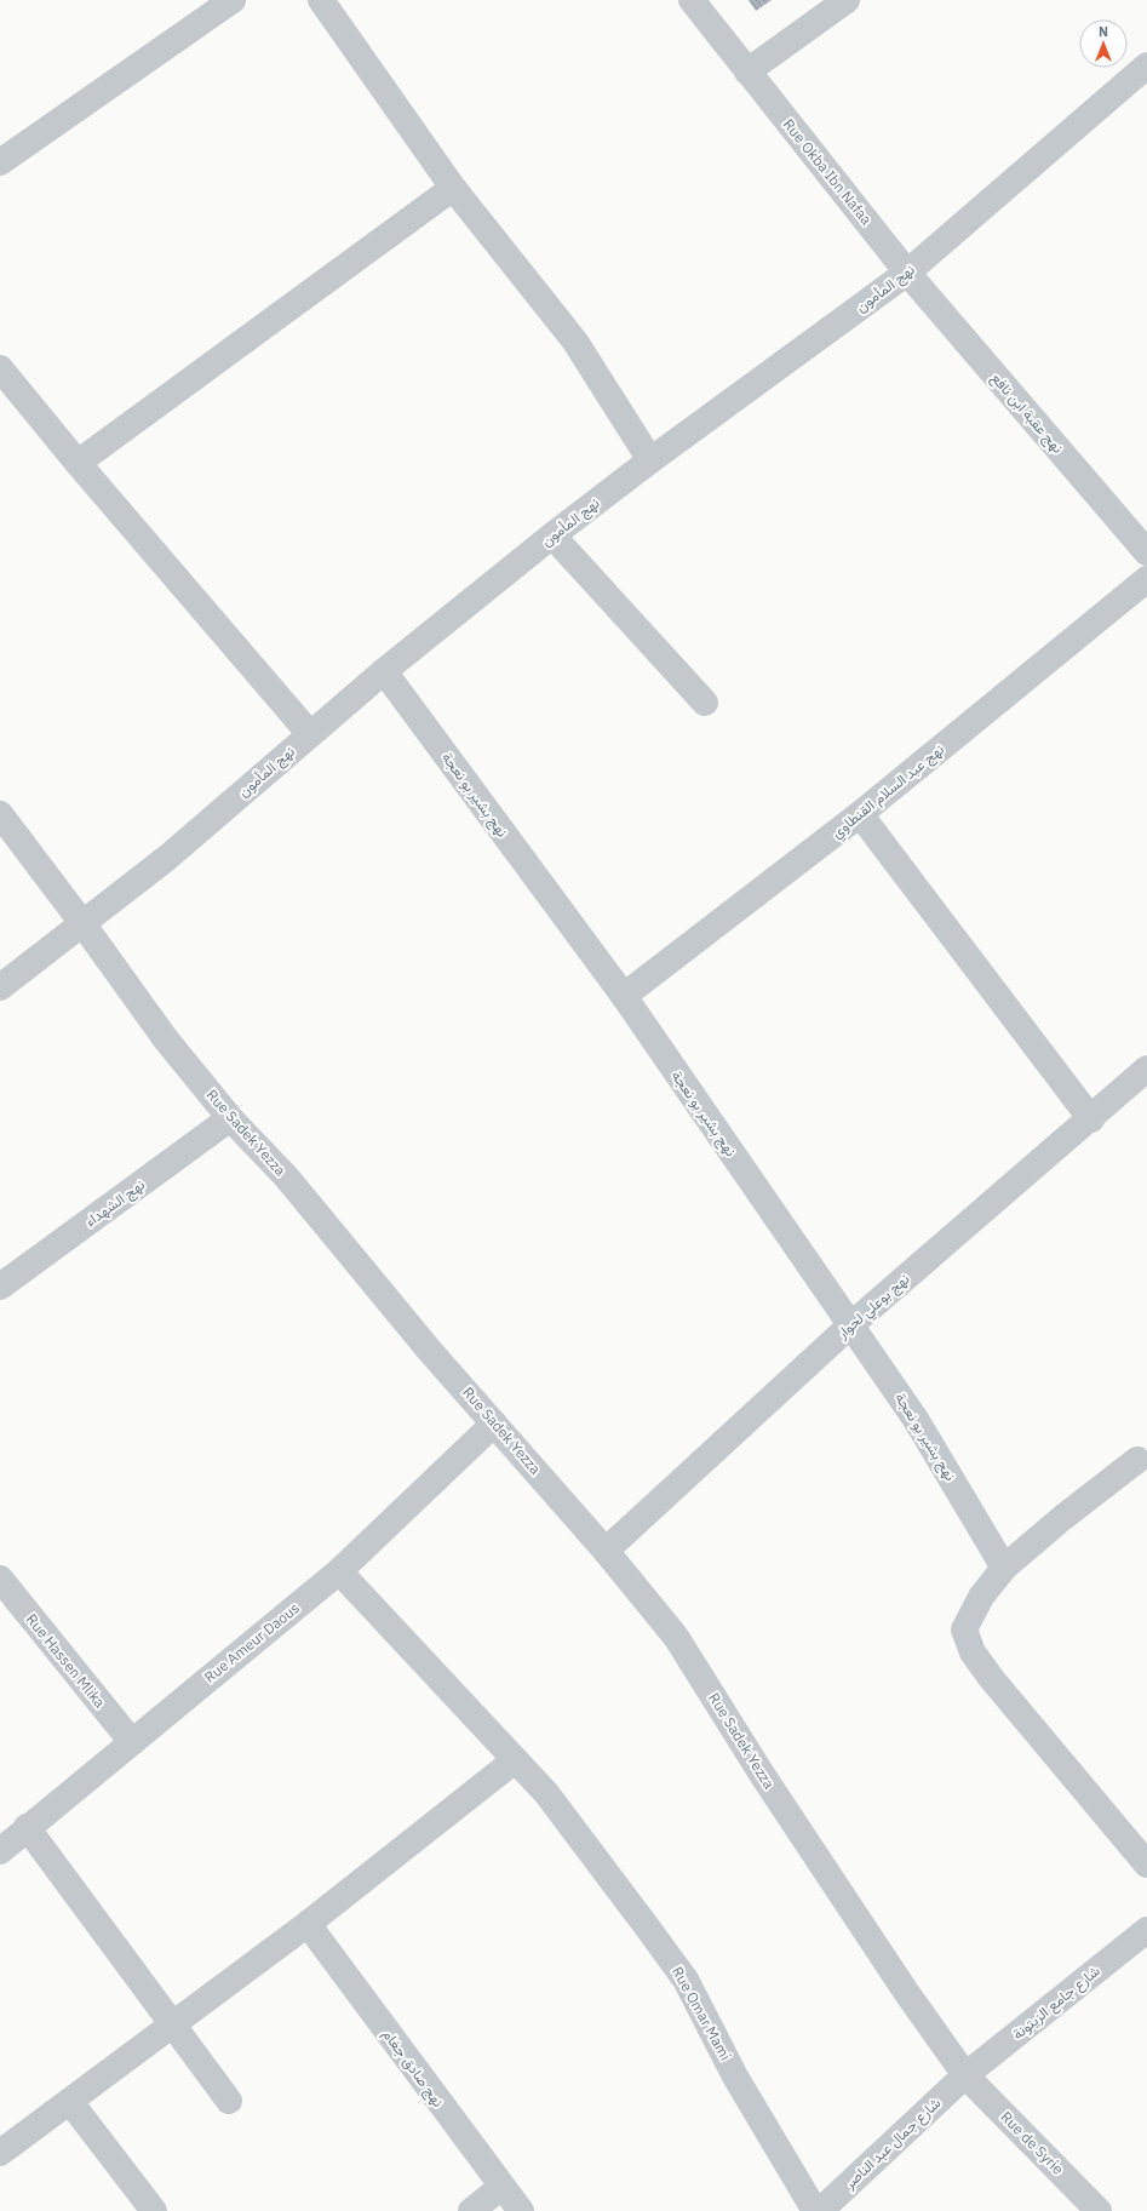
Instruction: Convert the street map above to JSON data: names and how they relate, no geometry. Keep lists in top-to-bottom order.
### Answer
{
  "streets": {
    "street": [
      "Rue Okba Ibn Nafaa",
      "نهج المأمون",
      "نهج عقبة ابن نافع",
      "نهج عبد السلام القنطاوي",
      "نهج بشير بو نعجة",
      "Rue Sadek Yezza",
      "نهج الشهداء",
      "نهج بوعلي لحوار",
      "Rue Ameur Daous",
      "Rue Hassen Mlika",
      "شارع جامع الزيتونة",
      "Rue Omar Mami",
      "نهج صادق جغام",
      "شارع جمال عبد الناصر",
      "Rue de Syrie"
    ]
  },
  "crossings": [
    ["Rue Okba Ibn Nafaa", "نهج المأمون"],
    ["Rue Okba Ibn Nafaa", "نهج عقبة ابن نافع"],
    ["نهج المأمون", "نهج عقبة ابن نافع"],
    ["نهج المأمون", "نهج بشير بو نعجة"],
    ["نهج المأمون", "Rue Sadek Yezza"],
    ["نهج عبد السلام القنطاوي", "نهج بشير بو نعجة"],
    ["نهج بشير بو نعجة", "نهج بوعلي لحوار"],
    ["Rue Sadek Yezza", "نهج الشهداء"],
    ["Rue Sadek Yezza", "نهج بوعلي لحوار"],
    ["Rue Sadek Yezza", "Rue Ameur Daous"],
    ["Rue Sadek Yezza", "شارع جامع الزيتونة"],
    ["Rue Sadek Yezza", "شارع جمال عبد الناصر"],
    ["Rue Sadek Yezza", "Rue de Syrie"],
    ["Rue Ameur Daous", "Rue Hassen Mlika"],
    ["Rue Ameur Daous", "Rue Omar Mami"],
    ["شارع جامع الزيتونة", "شارع جمال عبد الناصر"],
    ["شارع جامع الزيتونة", "Rue de Syrie"],
    ["شارع جمال عبد الناصر", "Rue de Syrie"]
  ],
  "north": "top"
}
